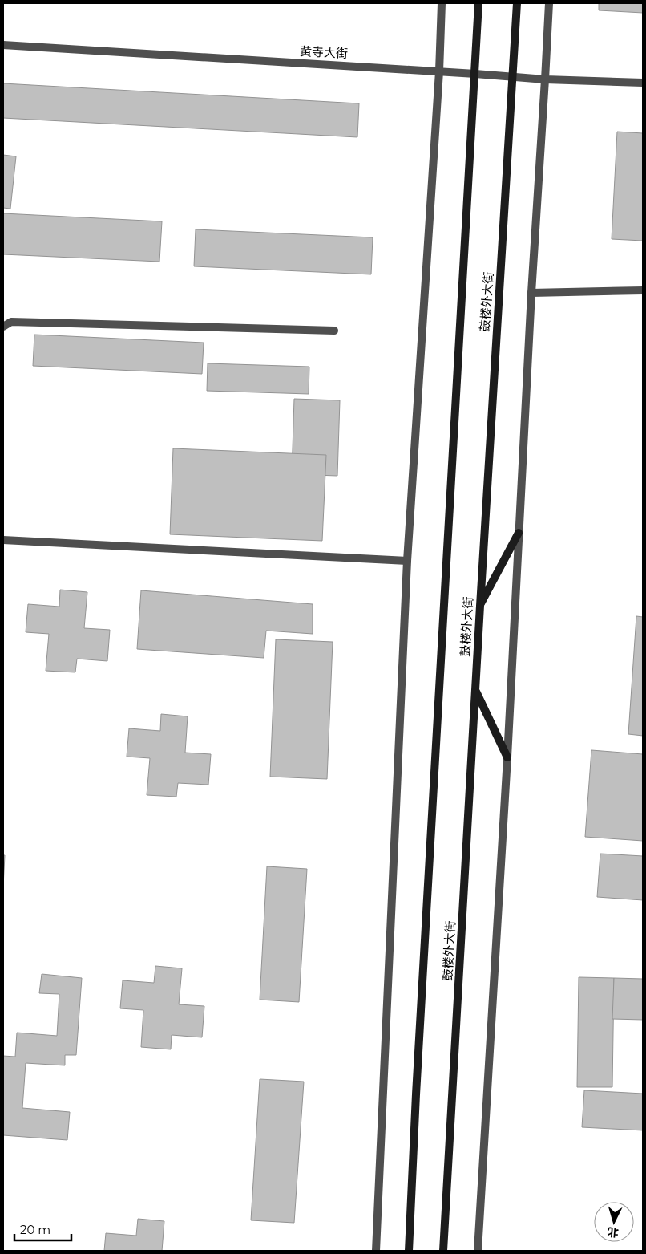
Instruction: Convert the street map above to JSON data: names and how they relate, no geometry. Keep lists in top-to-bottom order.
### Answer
{
  "streets": {
    "main road": ["鼓楼外大街"],
    "street": ["黄寺大街"]
  },
  "crossings": [
    ["黄寺大街", "鼓楼外大街"]
  ],
  "scale_bar": "20 m",
  "north": "bottom"
}
